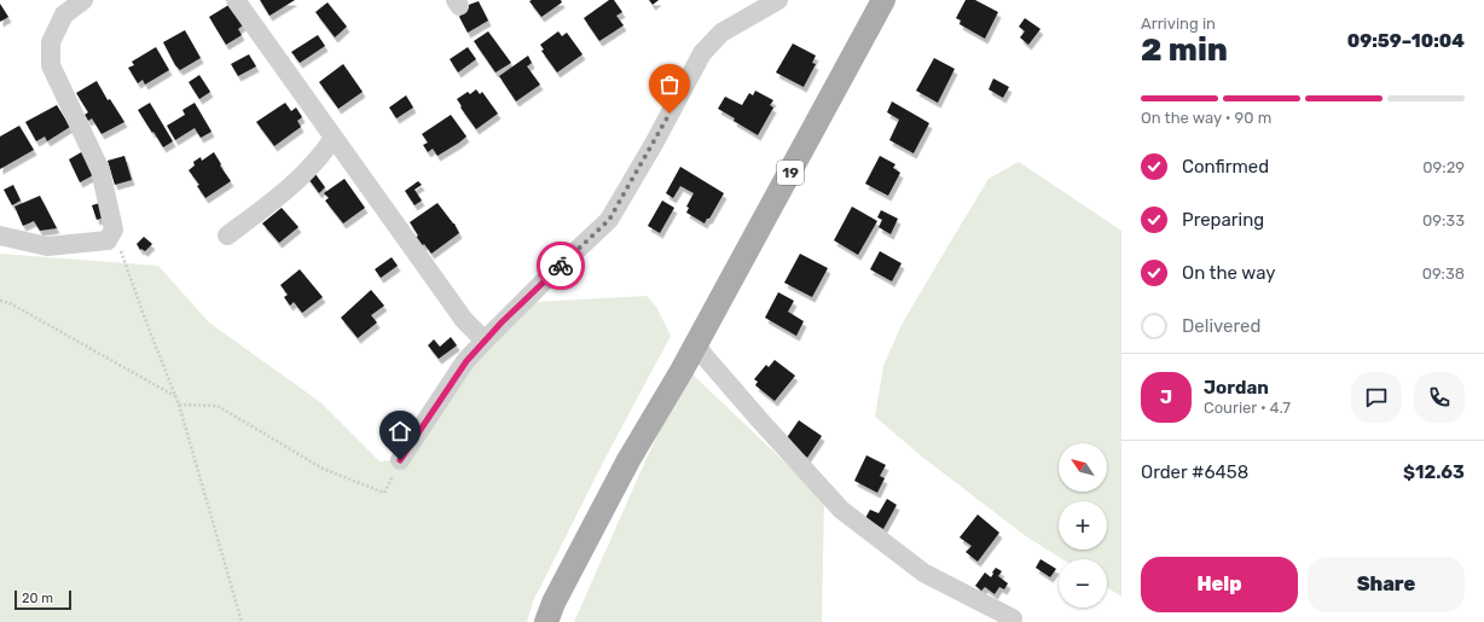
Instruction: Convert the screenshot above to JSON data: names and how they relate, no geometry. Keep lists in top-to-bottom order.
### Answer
{
  "streets": {
    "main road": ["19"]
  },
  "scale_bar": "20 m",
  "north": "top left",
  "page": {
    "heading": ["2 min", "Arriving in", "09:59–10:04"],
    "panel": [
      "Jordan",
      "Courier · 4.7",
      "Order #6458",
      "$12.63"
    ],
    "bar": "On the way · 90 m",
    "list": [
      ["Confirmed", "09:29"],
      ["Preparing", "09:33"],
      ["On the way", "09:38"],
      "Delivered"
    ],
    "round": "J",
    "map_buttons": ["+", "−"],
    "buttons": ["Help", "Share"],
    "scale": "20 m"
  }
}
